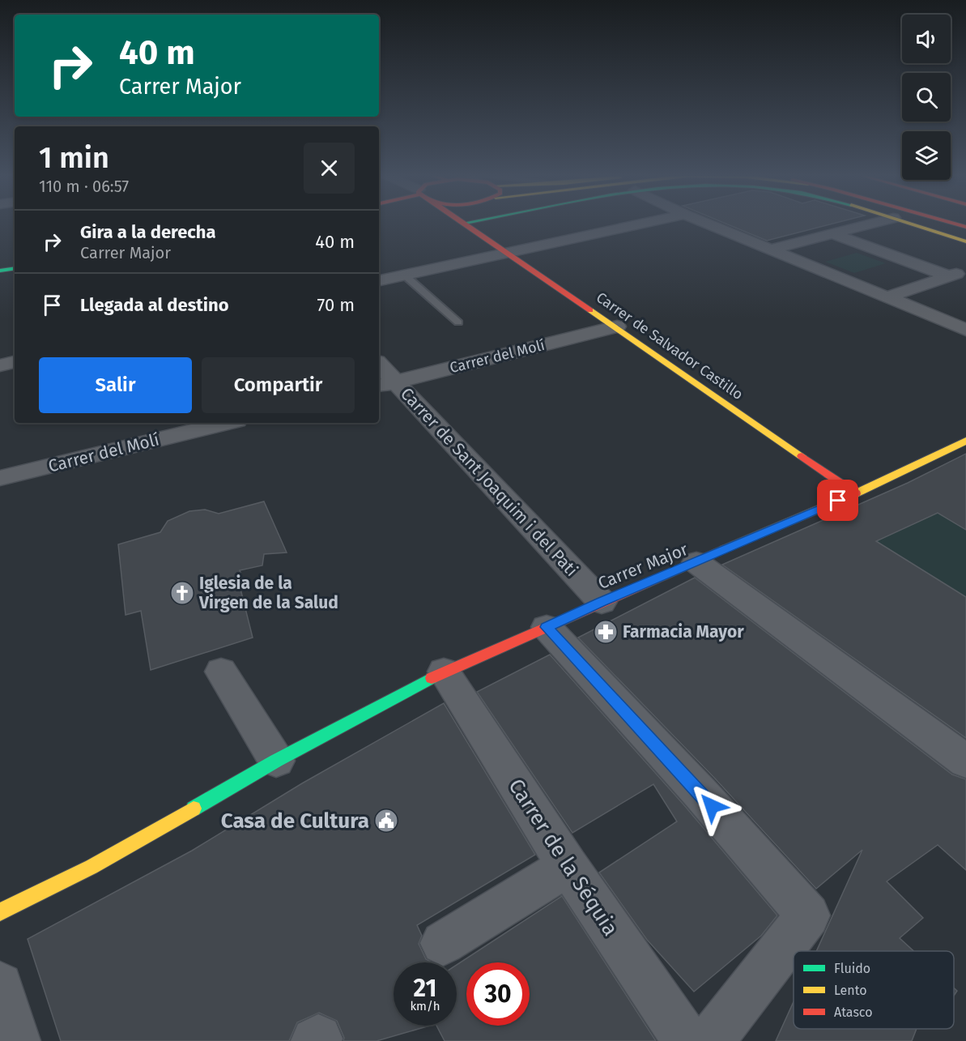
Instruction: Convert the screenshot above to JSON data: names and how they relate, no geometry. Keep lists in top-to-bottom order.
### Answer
{
  "streets": {
    "main road": ["Carrer de Salvador Castillo", "Carrer Major"],
    "street": ["Carrer del Molí", "Carrer de Sant Joaquim i del Pati", "Carrer de la Séquia"]
  },
  "crossings": [
    ["Carrer de Salvador Castillo", "Carrer del Molí"],
    ["Carrer de Salvador Castillo", "Carrer Major"],
    ["Carrer del Molí", "Carrer de Sant Joaquim i del Pati"],
    ["Carrer de Sant Joaquim i del Pati", "Carrer Major"],
    ["Carrer Major", "Carrer de la Séquia"]
  ],
  "places": {
    "church": ["Iglesia de la Virgen de la Salud"],
    "pharmacy": ["Farmacia Mayor"],
    "public building": ["Casa de Cultura"]
  },
  "legend": ["Fluido", "Lento", "Atasco"],
  "page": {
    "turn": ["40 m", "Carrer Major"],
    "heading": ["1 min", "110 m · 06:57"],
    "list": [
      {
        "name": "Gira a la derecha",
        "note": "Carrer Major",
        "value": "40 m"
      },
      {
        "name": "Llegada al destino",
        "value": "70 m"
      }
    ],
    "buttons": ["Salir", "Compartir"],
    "speed": "21 km/h",
    "limit": "30"
  }
}
